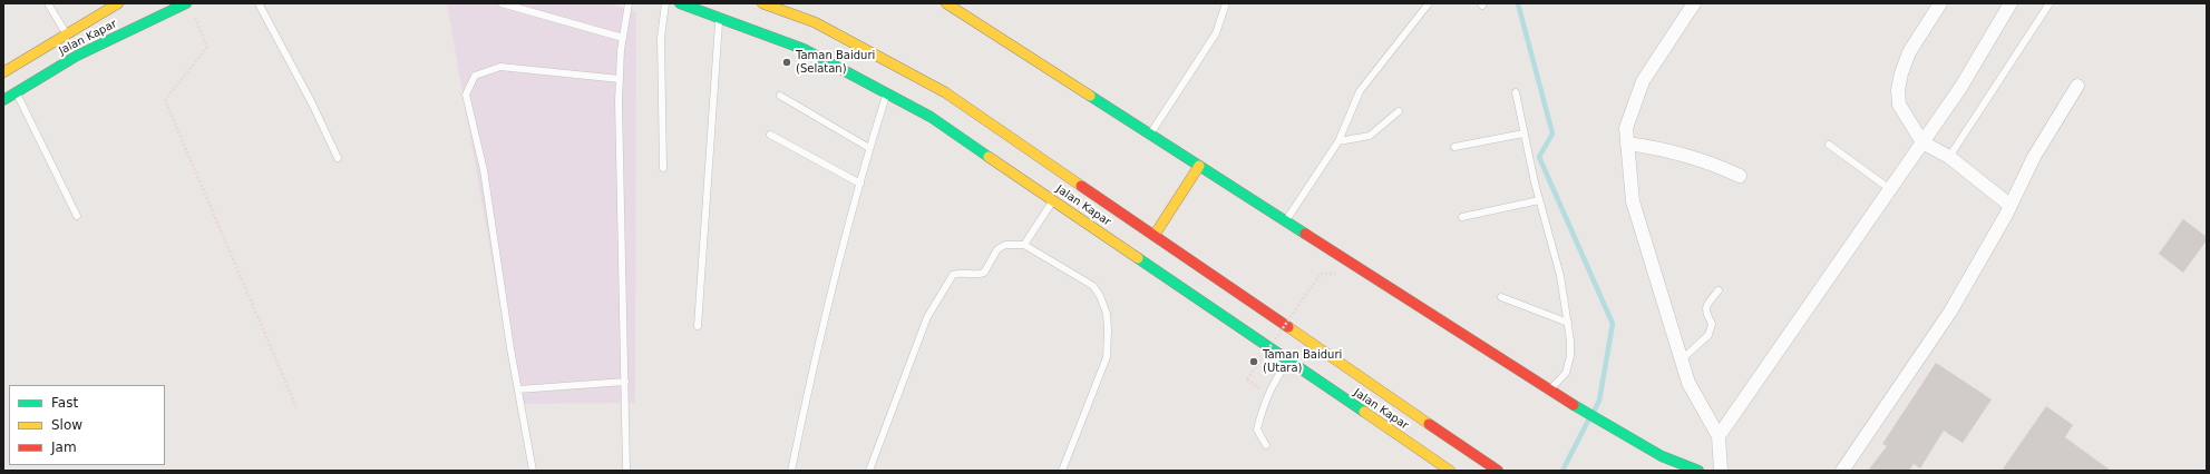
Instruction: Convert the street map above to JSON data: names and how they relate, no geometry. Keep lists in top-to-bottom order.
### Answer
{
  "streets": {
    "main road": ["Jalan Kapar"]
  },
  "places": ["Taman Baiduri (Selatan)", "Taman Baiduri (Utara)"],
  "legend": ["Fast", "Slow", "Jam"]
}
